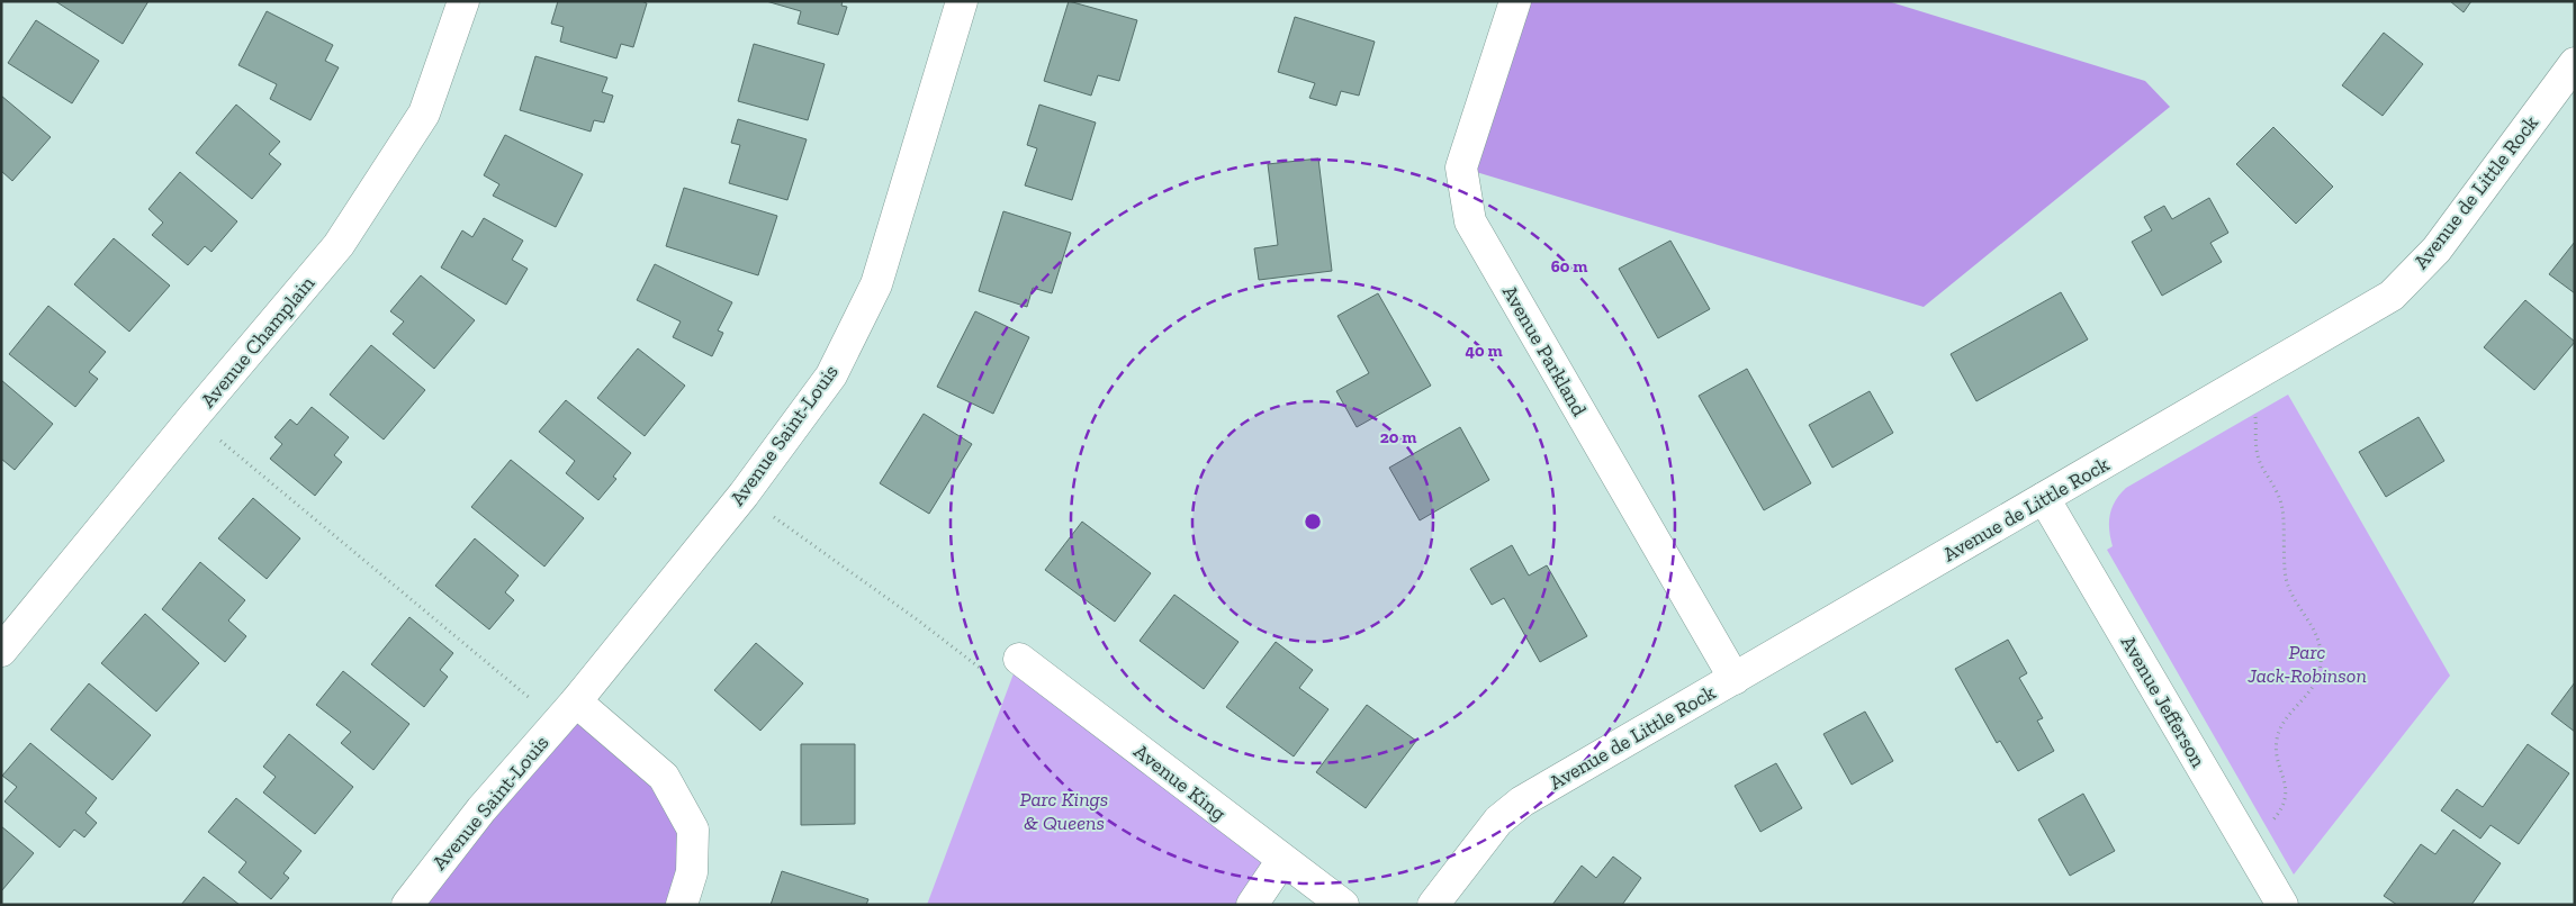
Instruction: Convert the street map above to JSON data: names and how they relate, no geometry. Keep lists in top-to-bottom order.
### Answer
{
  "streets": {
    "street": [
      "Avenue de Little Rock",
      "Avenue Champlain",
      "Avenue Parkland",
      "Avenue Saint-Louis",
      "Avenue Jefferson",
      "Avenue King"
    ]
  },
  "crossings": [
    ["Avenue de Little Rock", "Avenue Parkland"],
    ["Avenue de Little Rock", "Avenue Jefferson"]
  ],
  "parks": ["Parc Jack-Robinson", "Parc Kings & Queens"],
  "rings": ["60 m", "40 m", "20 m"]
}
